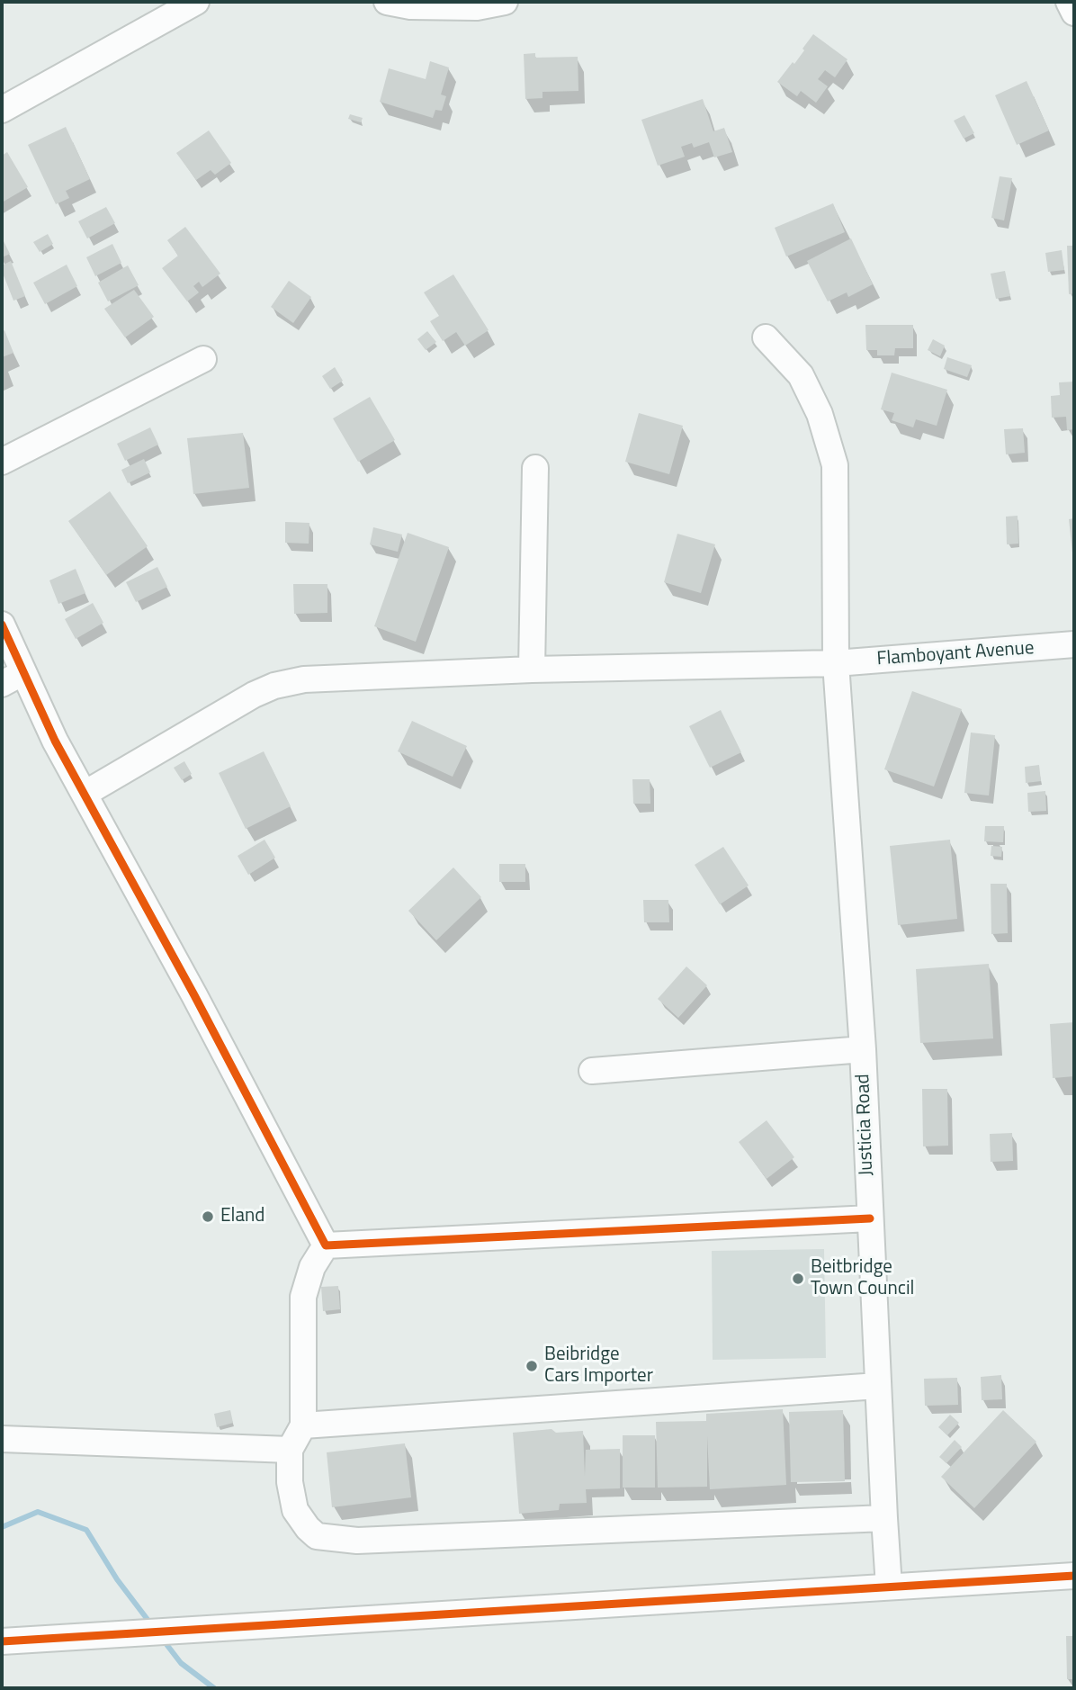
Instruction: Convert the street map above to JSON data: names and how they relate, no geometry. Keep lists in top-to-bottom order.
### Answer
{
  "streets": {
    "street": ["Flamboyant Avenue", "Justicia Road"]
  },
  "crossings": [
    ["Flamboyant Avenue", "Justicia Road"]
  ],
  "places": ["Eland", "Beitbridge Town Council", "Beibridge Cars Importer"]
}
